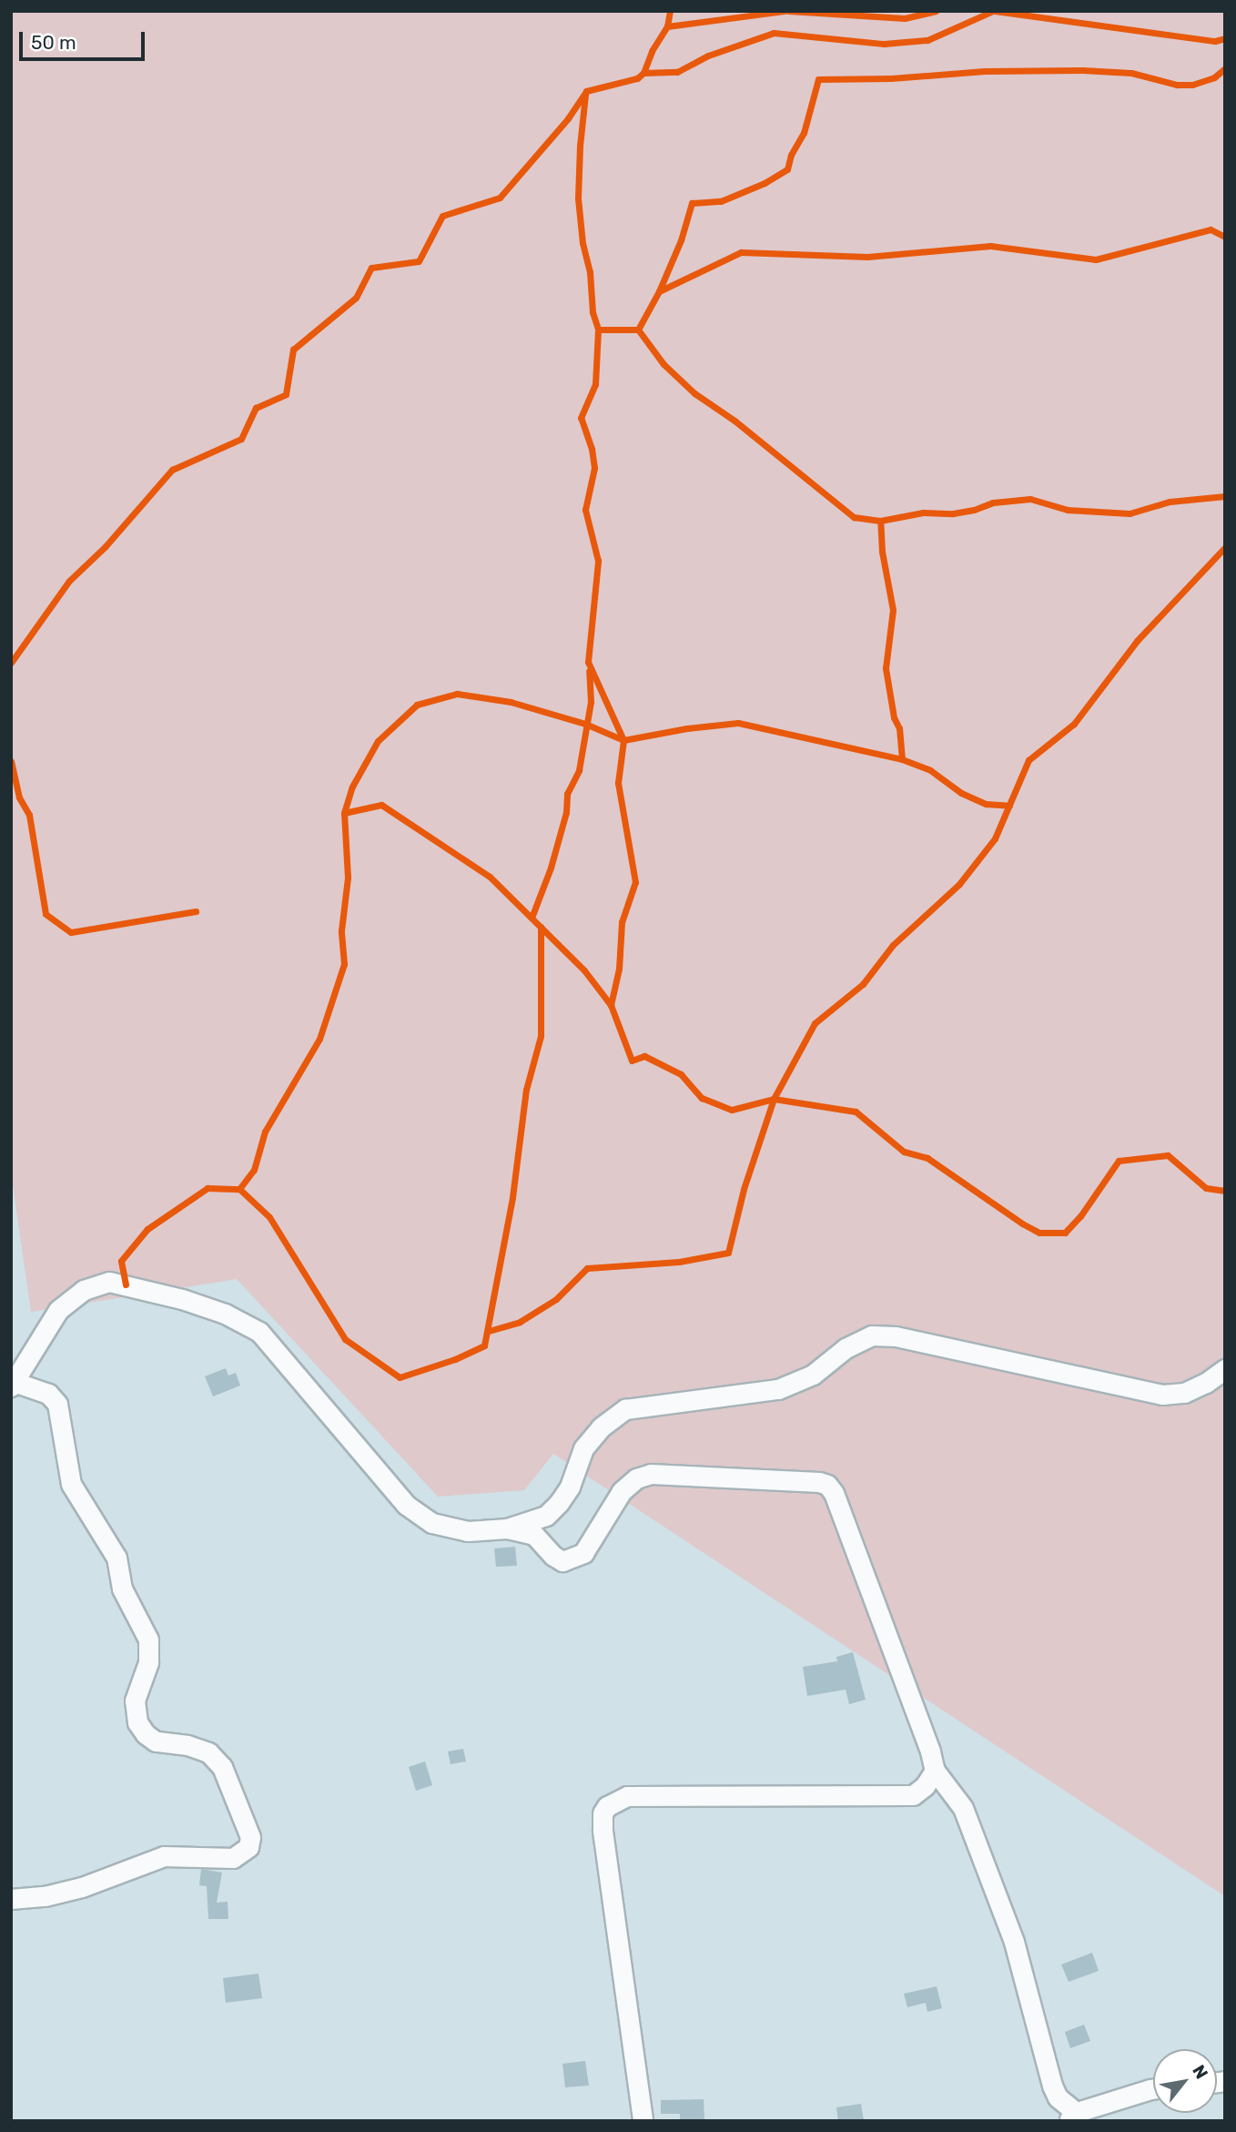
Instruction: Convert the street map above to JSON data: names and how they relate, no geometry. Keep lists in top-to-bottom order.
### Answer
{
  "scale_bar": "50 m",
  "north": "top right"
}
